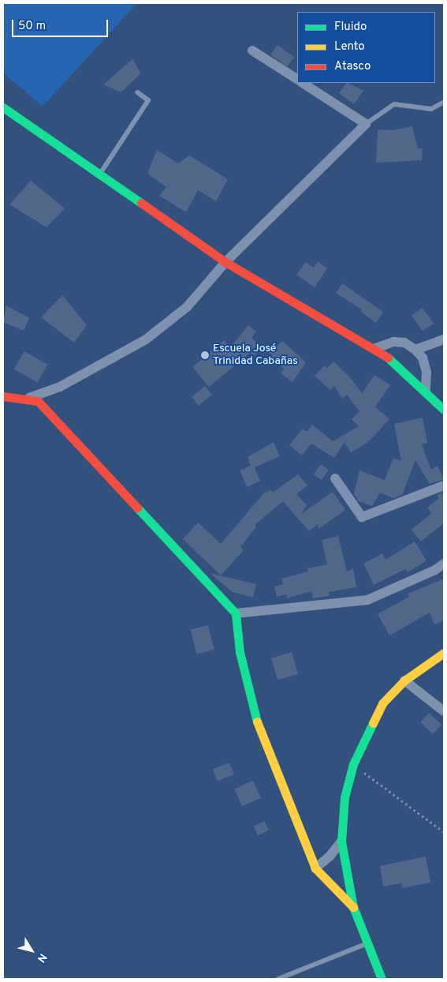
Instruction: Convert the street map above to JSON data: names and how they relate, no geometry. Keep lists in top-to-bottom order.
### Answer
{
  "places": ["Escuela José Trinidad Cabañas"],
  "legend": ["Fluido", "Lento", "Atasco"],
  "scale_bar": "50 m",
  "north": "bottom right"
}
